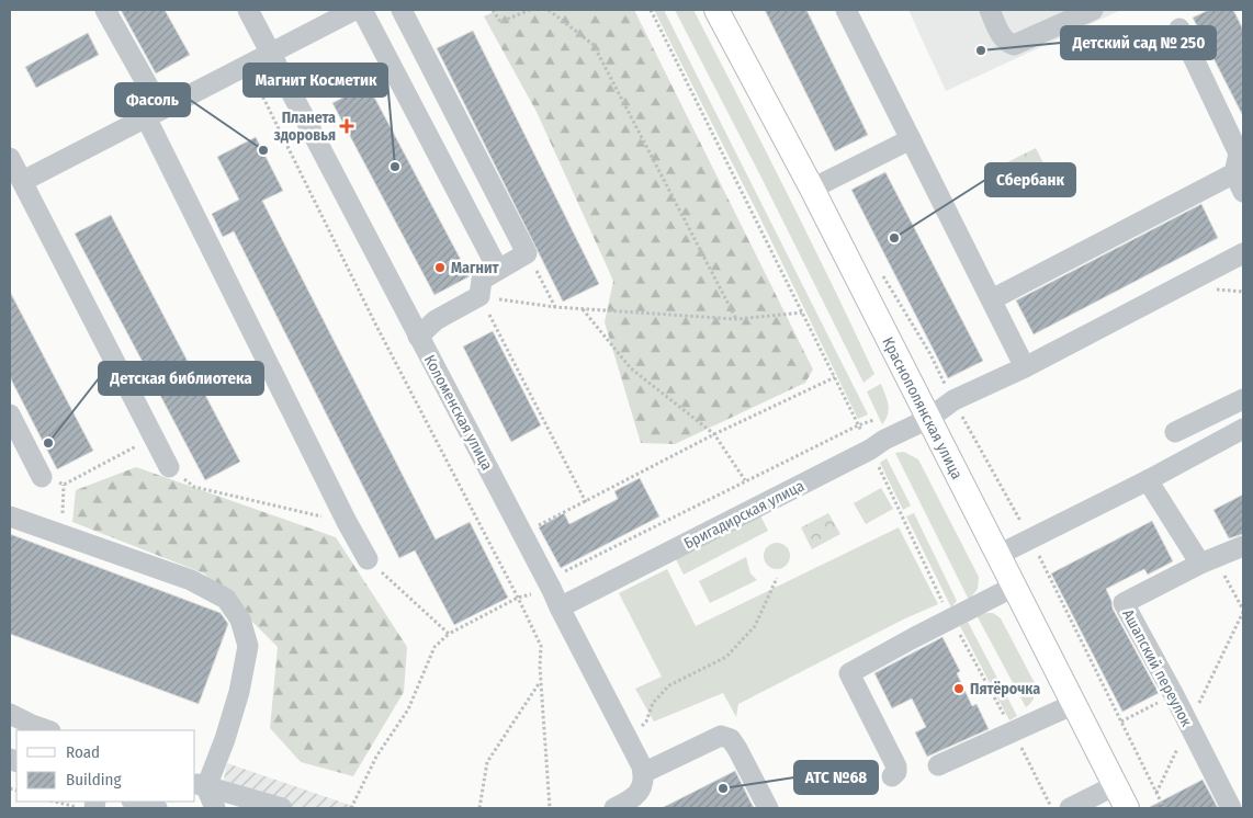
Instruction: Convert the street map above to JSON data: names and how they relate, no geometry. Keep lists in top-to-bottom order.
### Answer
{
  "streets": {
    "main road": ["Краснополянская улица"],
    "street": ["Коломенская улица", "Бригадирская улица", "Ашапский переулок"]
  },
  "crossings": [
    ["Краснополянская улица", "Бригадирская улица"],
    ["Коломенская улица", "Бригадирская улица"]
  ],
  "places": {
    "other": [
      "Детский сад № 250",
      "Фасоль",
      "Магнит Косметик",
      "Сбербанк",
      "Магнит",
      "Детская библиотека",
      "Пятёрочка",
      "АТС №68"
    ],
    "health": ["Планета здоровья"]
  },
  "legend": ["Road", "Building"]
}
